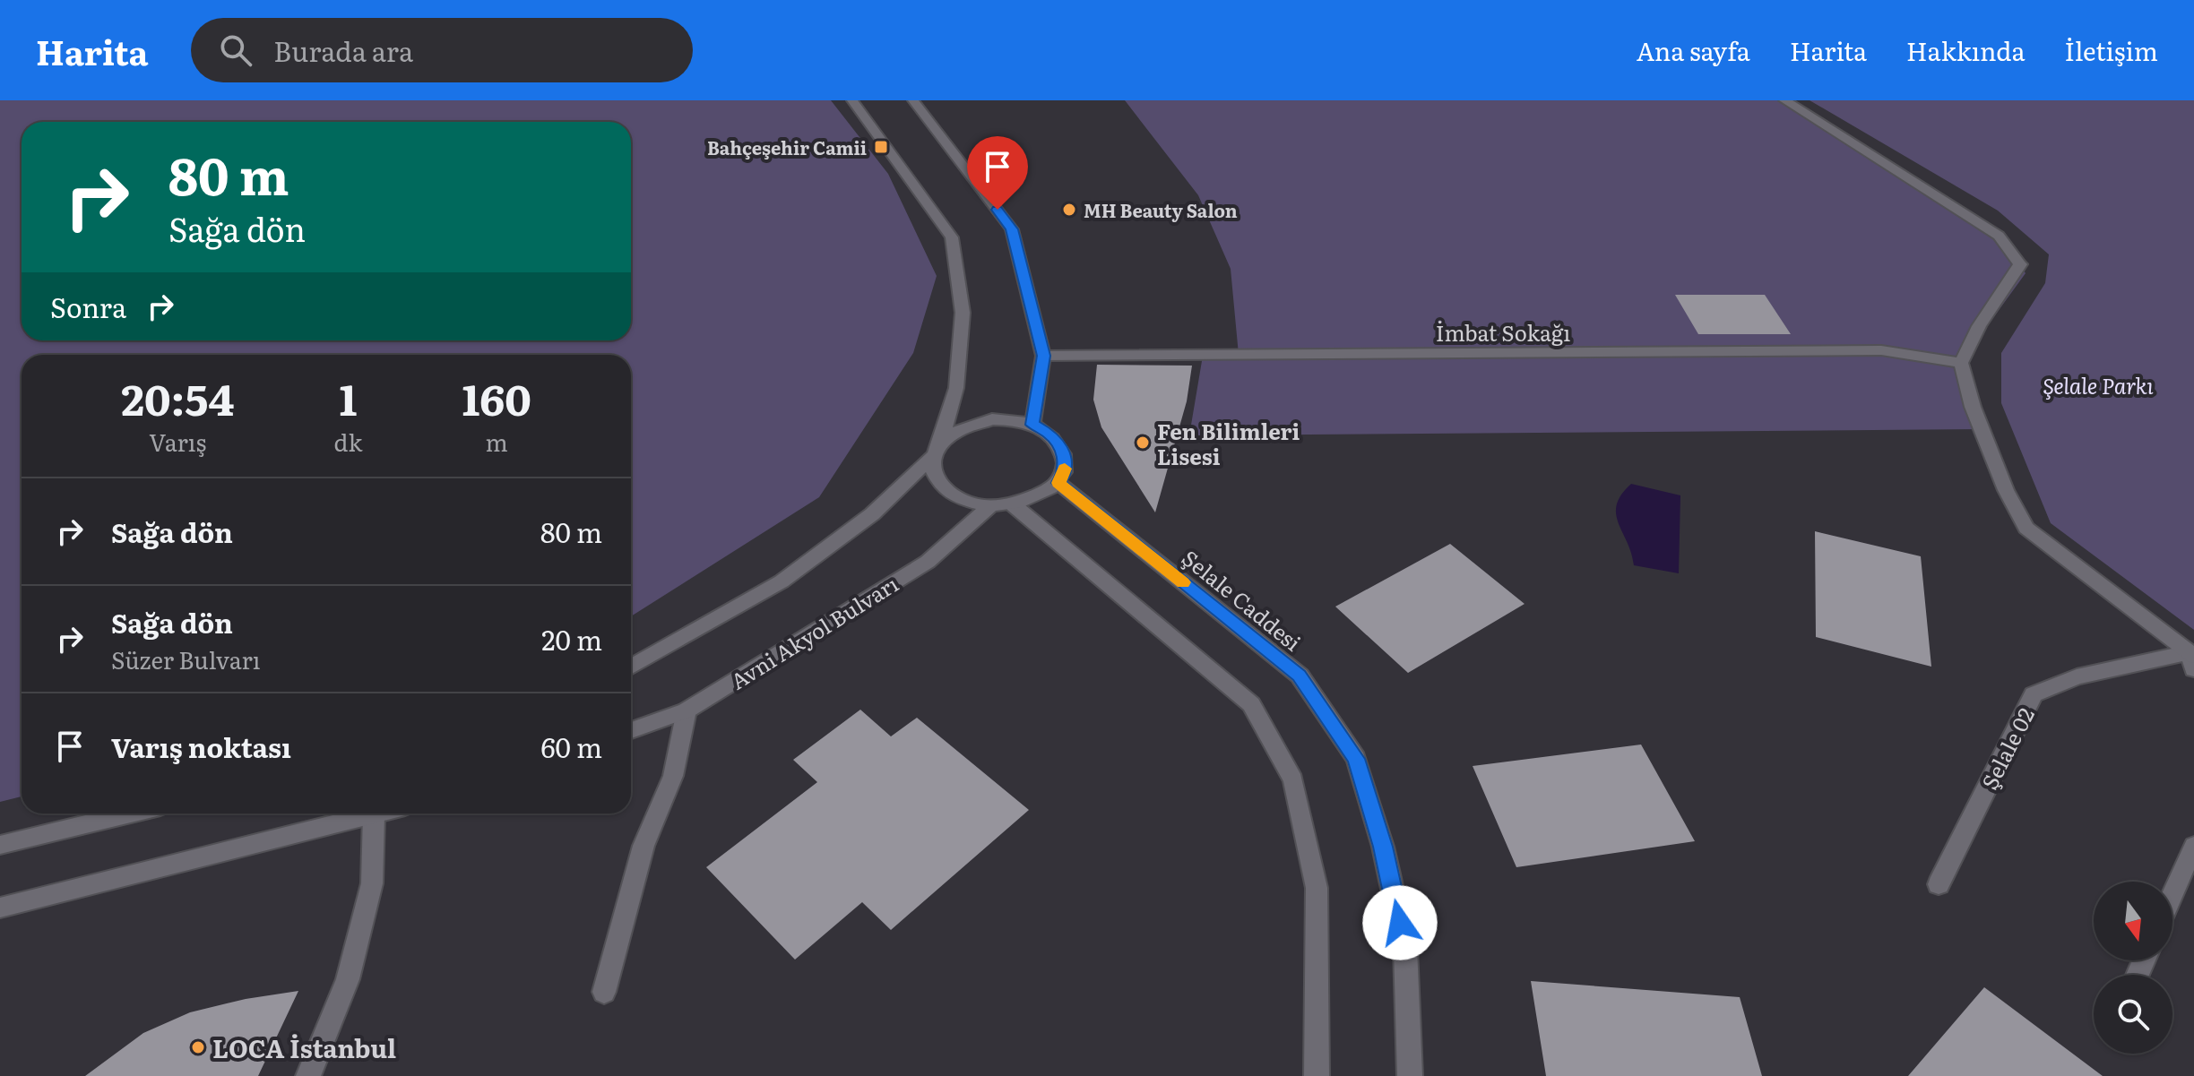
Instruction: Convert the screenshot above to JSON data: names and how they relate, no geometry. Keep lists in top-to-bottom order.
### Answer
{
  "streets": {
    "street": [
      "İmbat Sokağı",
      "Şelale Caddesi",
      "Avni Akyol Bulvarı",
      "Şelale 02"
    ]
  },
  "crossings": [
    ["Şelale Caddesi", "Avni Akyol Bulvarı"]
  ],
  "parks": ["Şelale Parkı"],
  "places": {
    "transit": ["Bahçeşehir Camii"],
    "other": ["MH Beauty Salon", "Fen Bilimleri Lisesi", "LOCA İstanbul"]
  },
  "north": "bottom",
  "page": {
    "header": "Harita",
    "search": "Burada ara",
    "nav": [
      "Ana sayfa",
      "Harita",
      "Hakkında",
      "İletişim"
    ],
    "turn": ["80 m", "Sağa dön"],
    "then": "Sonra",
    "eta": [
      "20:54",
      "Varış",
      "1",
      "dk",
      "160",
      "m"
    ],
    "list": [
      {
        "name": "Sağa dön",
        "value": "80 m"
      },
      {
        "name": "Sağa dön",
        "note": "Süzer Bulvarı",
        "value": "20 m"
      },
      {
        "name": "Varış noktası",
        "value": "60 m"
      }
    ]
  }
}
